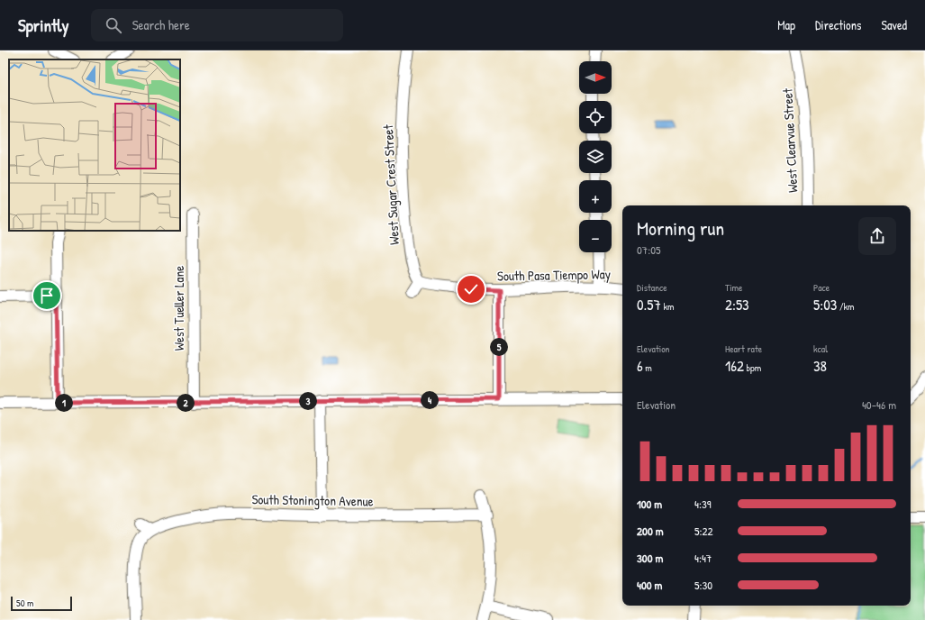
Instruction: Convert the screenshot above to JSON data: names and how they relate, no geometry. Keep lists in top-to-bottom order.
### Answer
{
  "streets": {
    "street": [
      "West Clearvue Street",
      "West Sugar Crest Street",
      "South Pasa Tiempo Way",
      "West Tueller Lane",
      "South Stonington Avenue"
    ]
  },
  "crossings": [
    ["West Sugar Crest Street", "South Pasa Tiempo Way"]
  ],
  "scale_bar": "50 m",
  "north": "right",
  "page": {
    "header": "Sprintly",
    "search": "Search here",
    "nav": ["Map", "Directions", "Saved"],
    "map_buttons": ["+", "−"],
    "heading": ["Morning run", "07:05"],
    "stats": [
      ["Distance", "0.57 km"],
      ["Time", "2:53"],
      ["Pace", "5:03 /km"],
      ["Elevation", "6 m"],
      ["Heart rate", "162 bpm"],
      ["kcal", "38"]
    ],
    "pins": [
      "5",
      "4",
      "3",
      "1",
      "2"
    ],
    "chart": ["Elevation", "40–46 m"],
    "list": [
      {
        "name": "100 m",
        "note": "4:39"
      },
      {
        "name": "200 m",
        "note": "5:22"
      },
      {
        "name": "300 m",
        "note": "4:47"
      },
      {
        "name": "400 m",
        "note": "5:30"
      }
    ],
    "scale": "50 m"
  }
}
